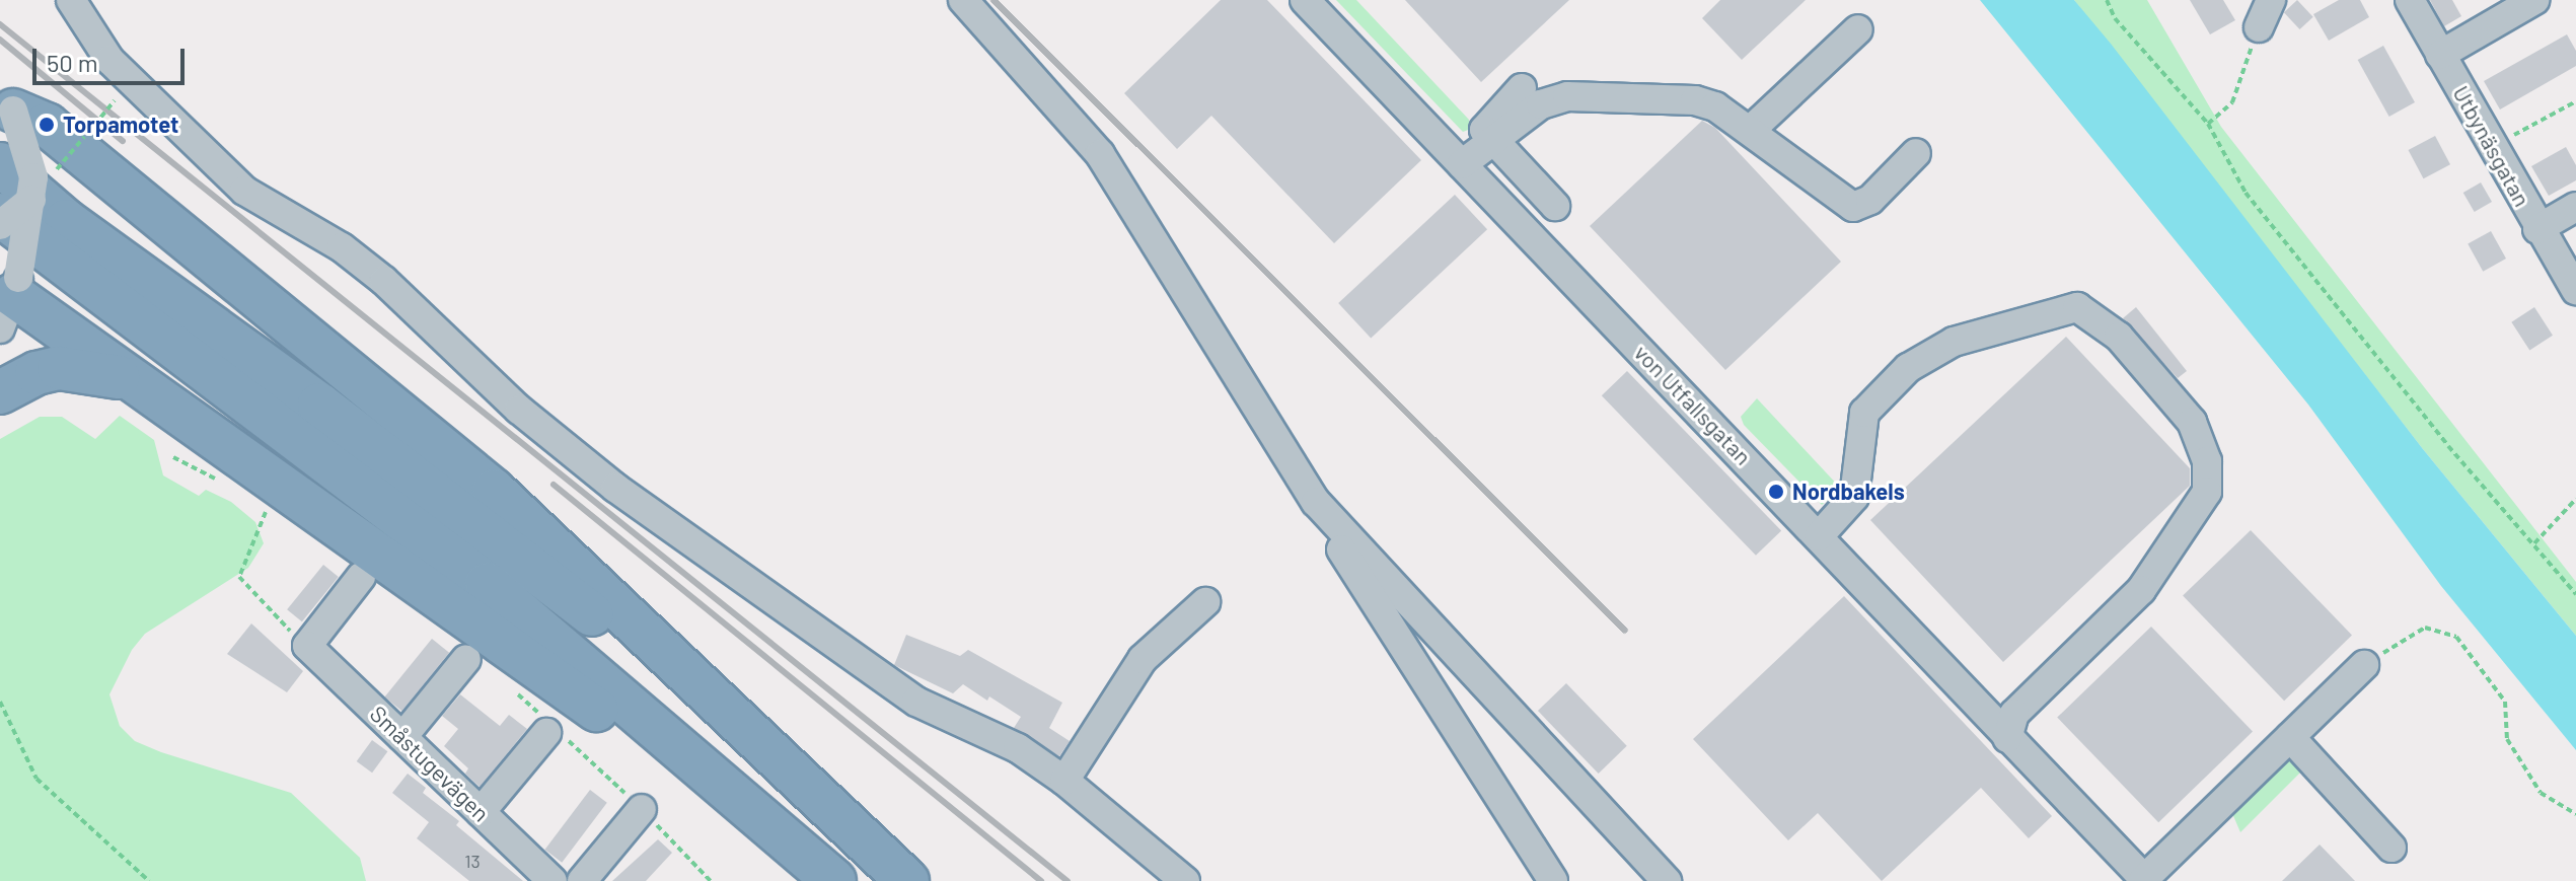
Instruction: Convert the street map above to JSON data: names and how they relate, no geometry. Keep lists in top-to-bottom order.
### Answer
{
  "streets": {
    "street": ["Utbynäsgatan", "von Utfallsgatan", "Småstugevägen"]
  },
  "places": ["Torpamotet", "Nordbakels"],
  "house_numbers": ["13"],
  "scale_bar": "50 m"
}
